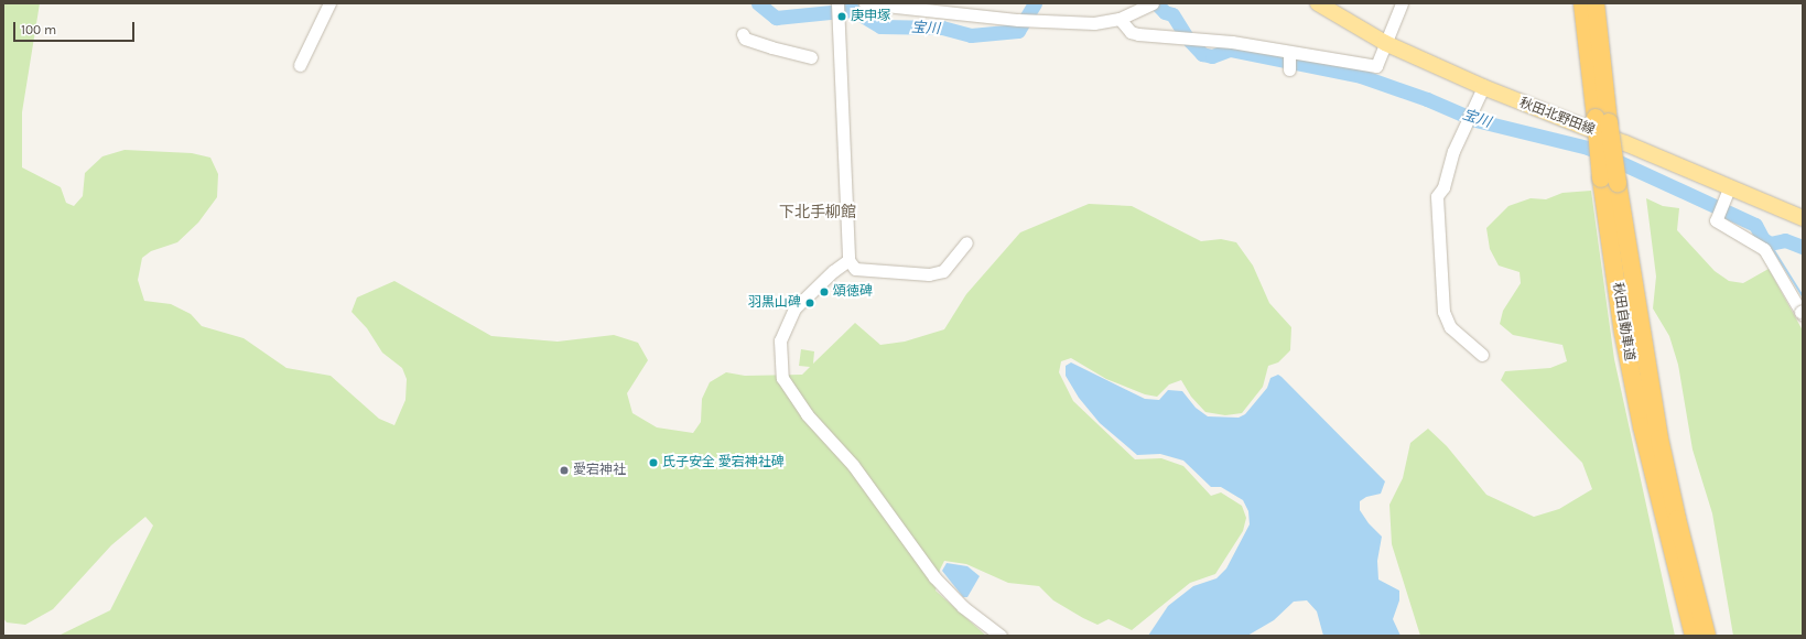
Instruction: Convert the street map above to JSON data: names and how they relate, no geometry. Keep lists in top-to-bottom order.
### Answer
{
  "streets": {
    "highway": ["秋田自動車道"],
    "main road": ["秋田北野田線"]
  },
  "districts": ["下北手柳館"],
  "water": ["宝川"],
  "places": [
    "庚申塚",
    "頌徳碑",
    "羽黒山碑",
    "氏子安全 愛宕神社碑",
    "愛宕神社"
  ],
  "scale_bar": "100 m"
}
